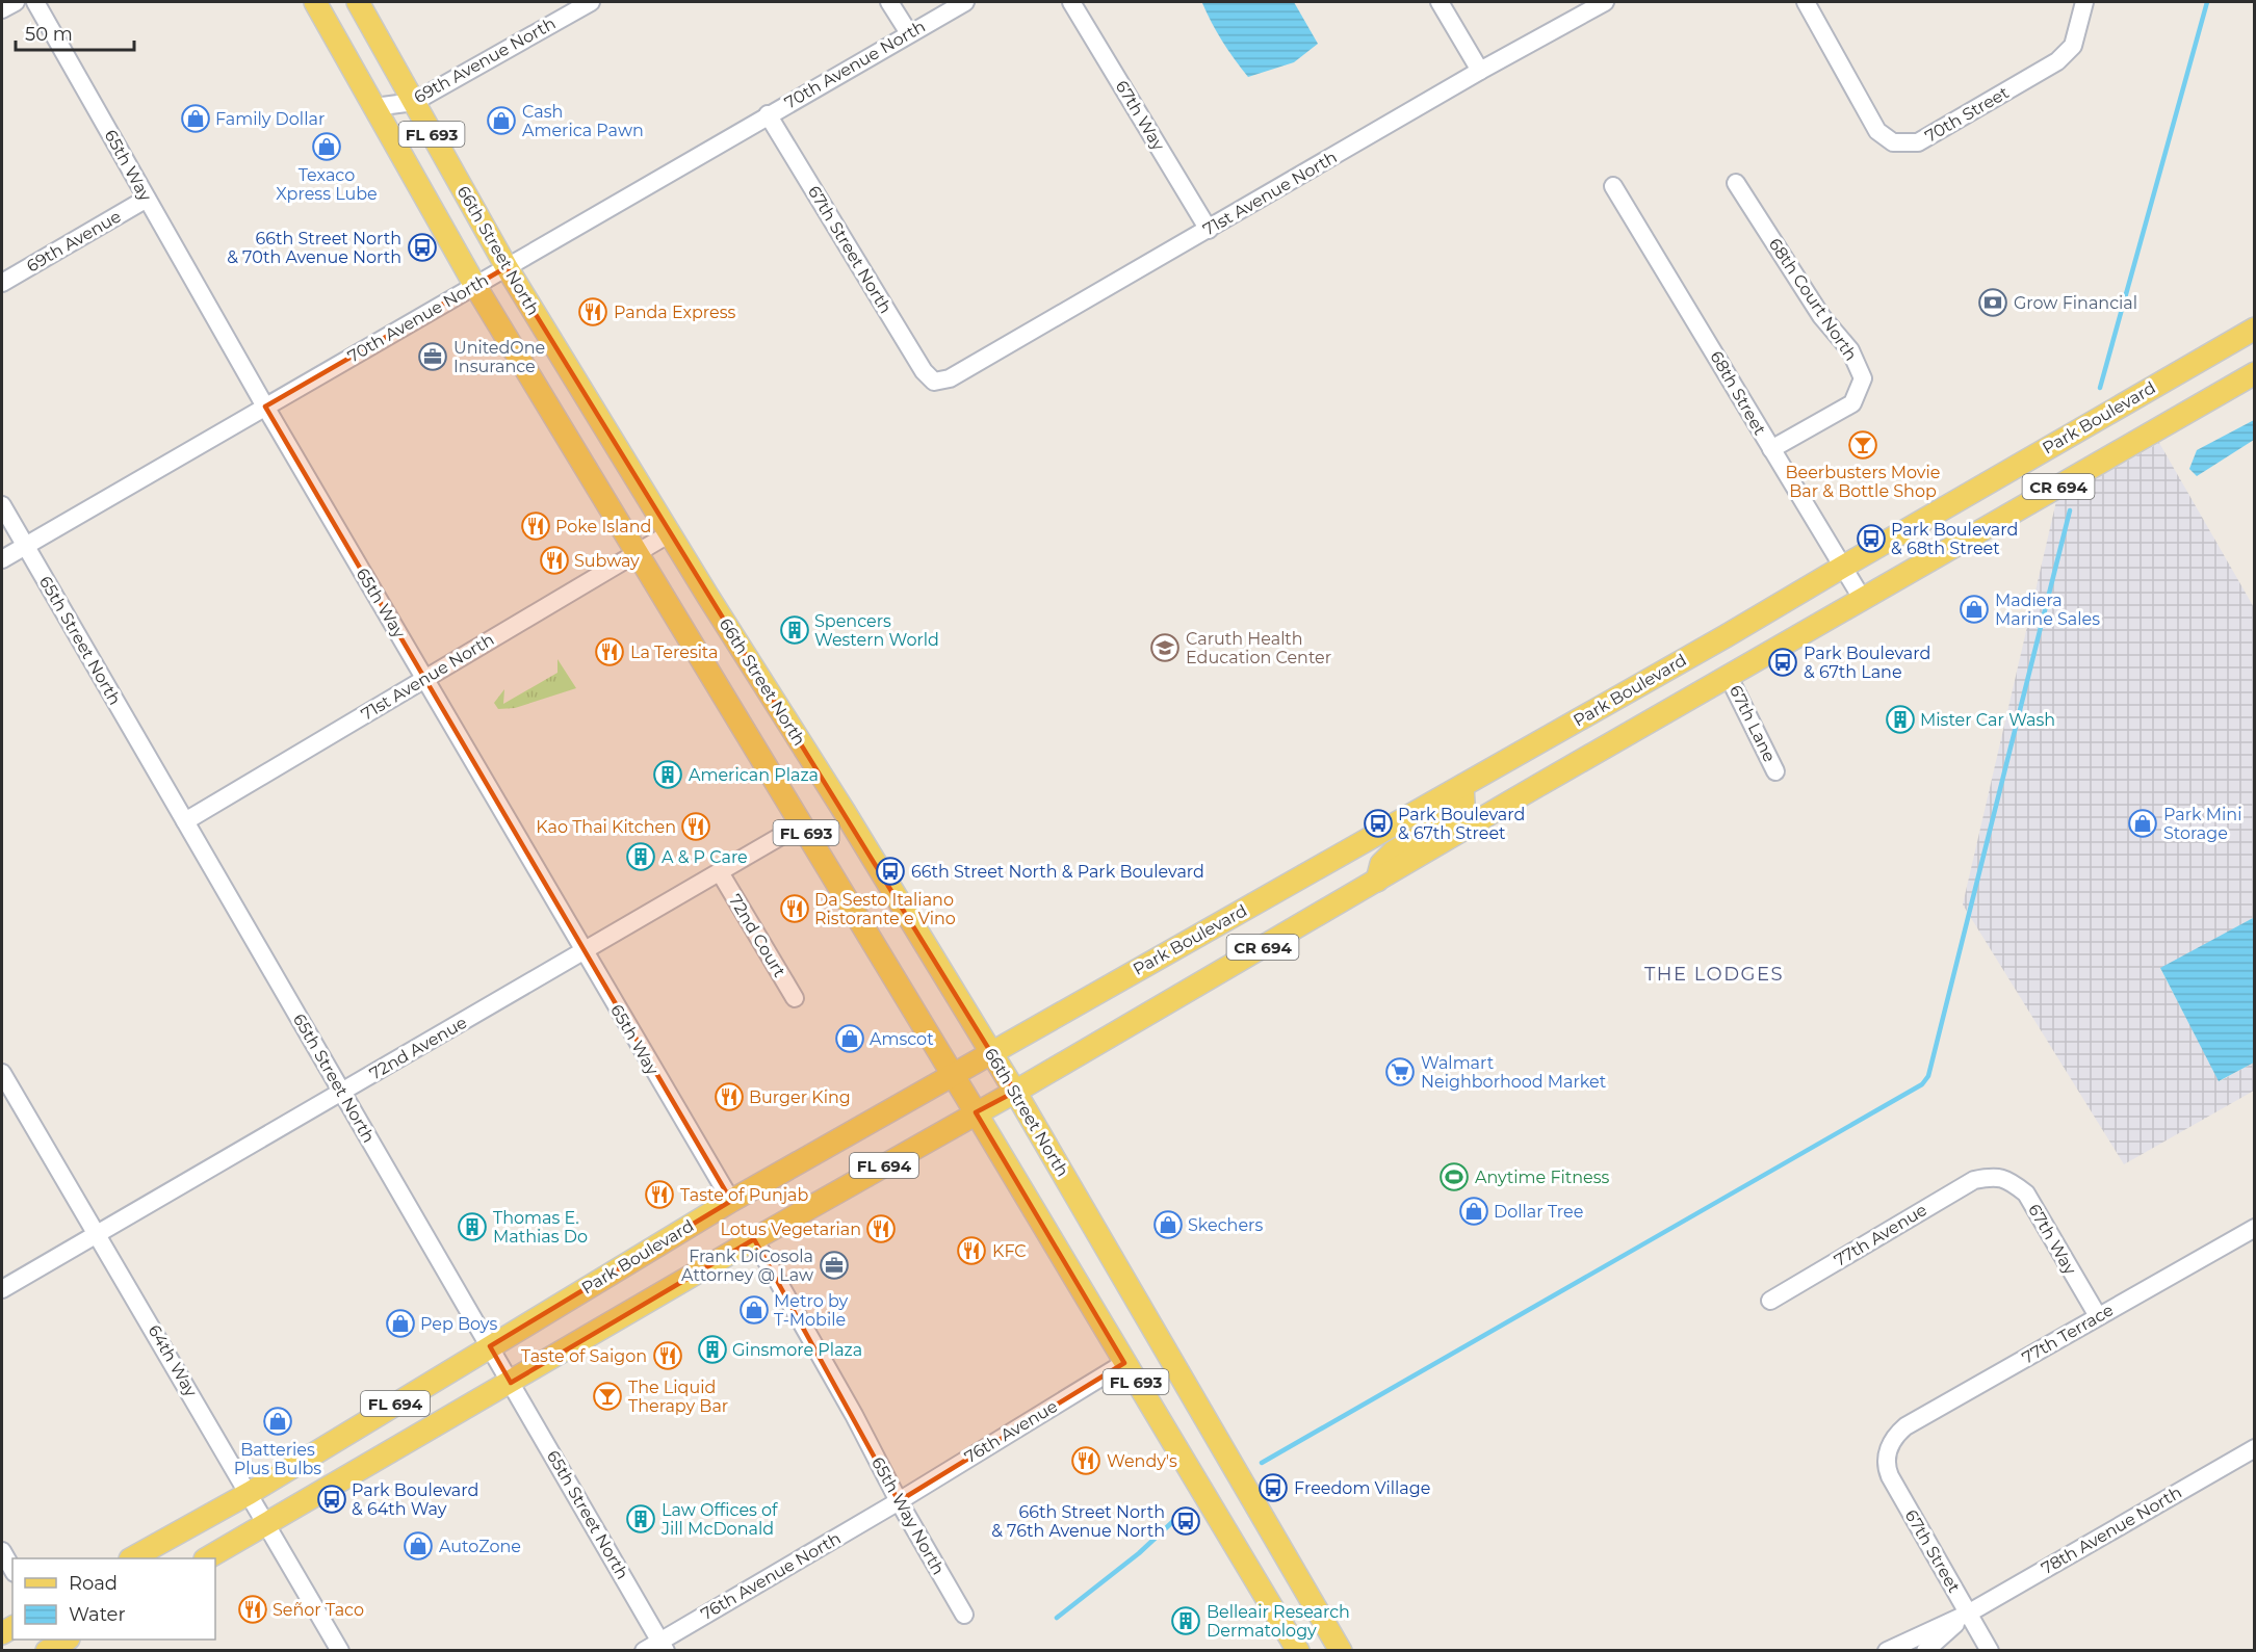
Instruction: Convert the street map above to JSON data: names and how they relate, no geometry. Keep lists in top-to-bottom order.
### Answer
{
  "streets": {
    "main road": [
      "FL 693",
      "66th Street North",
      "Park Boulevard",
      "CR 694",
      "FL 694"
    ],
    "street": [
      "69th Avenue North",
      "70th Avenue North",
      "70th Street",
      "67th Way",
      "65th Way",
      "71st Avenue North",
      "69th Avenue",
      "67th Street North",
      "68th Court North",
      "68th Street",
      "65th Street North",
      "67th Lane",
      "72nd Court",
      "72nd Avenue",
      "77th Avenue",
      "77th Terrace",
      "64th Way",
      "76th Avenue",
      "65th Way North",
      "78th Avenue North",
      "67th Street",
      "76th Avenue North"
    ]
  },
  "crossings": [
    ["69th Avenue North", "FL 693"],
    ["69th Avenue North", "66th Street North"],
    ["70th Avenue North", "FL 693"],
    ["70th Avenue North", "65th Way"],
    ["70th Avenue North", "67th Street North"],
    ["70th Avenue North", "66th Street North"],
    ["70th Avenue North", "65th Street North"],
    ["67th Way", "71st Avenue North"],
    ["67th Way", "77th Avenue"],
    ["67th Way", "77th Terrace"],
    ["FL 693", "71st Avenue North"],
    ["FL 693", "Park Boulevard"],
    ["FL 693", "72nd Avenue"],
    ["FL 693", "FL 694"],
    ["FL 693", "76th Avenue"],
    ["65th Way", "71st Avenue North"],
    ["65th Way", "69th Avenue"],
    ["65th Way", "Park Boulevard"],
    ["65th Way", "72nd Avenue"],
    ["71st Avenue North", "67th Street North"],
    ["71st Avenue North", "66th Street North"],
    ["71st Avenue North", "65th Street North"],
    ["66th Street North", "Park Boulevard"],
    ["66th Street North", "CR 694"],
    ["66th Street North", "FL 694"],
    ["68th Court North", "68th Street"],
    ["68th Street", "Park Boulevard"],
    ["68th Street", "CR 694"],
    ["Park Boulevard", "65th Street North"],
    ["Park Boulevard", "64th Way"],
    ["CR 694", "67th Lane"],
    ["CR 694", "FL 694"],
    ["65th Street North", "72nd Avenue"],
    ["65th Street North", "FL 694"],
    ["65th Street North", "76th Avenue North"],
    ["72nd Court", "72nd Avenue"],
    ["72nd Avenue", "64th Way"],
    ["FL 694", "64th Way"],
    ["FL 694", "65th Way North"],
    ["77th Terrace", "67th Street"],
    ["76th Avenue", "65th Way North"],
    ["76th Avenue", "76th Avenue North"],
    ["65th Way North", "76th Avenue North"],
    ["78th Avenue North", "67th Street"]
  ],
  "districts": ["THE LODGES"],
  "places": {
    "shop": [
      "Family Dollar",
      "Cash America Pawn",
      "Texaco Xpress Lube",
      "Madiera Marine Sales",
      "Park Mini Storage",
      "Amscot",
      "Dollar Tree",
      "Skechers",
      "Metro by T-Mobile",
      "Pep Boys",
      "Batteries Plus Bulbs",
      "AutoZone"
    ],
    "bus stop": [
      "66th Street North & 70th Avenue North",
      "Park Boulevard & 68th Street",
      "Park Boulevard & 67th Lane",
      "Park Boulevard & 67th Street",
      "66th Street North & Park Boulevard",
      "Freedom Village",
      "Park Boulevard & 64th Way",
      "66th Street North & 76th Avenue North"
    ],
    "bank": ["Grow Financial"],
    "restaurant": [
      "Panda Express",
      "Poke Island",
      "Subway",
      "La Teresita",
      "Kao Thai Kitchen",
      "Da Sesto Italiano Ristorante e Vino",
      "Burger King",
      "Taste of Punjab",
      "Lotus Vegetarian",
      "KFC",
      "Taste of Saigon",
      "Wendy's",
      "Señor Taco"
    ],
    "office": ["UnitedOne Insurance", "Frank DiCosola Attorney @ Law"],
    "bar": ["Beerbusters Movie Bar & Bottle Shop", "The Liquid Therapy Bar"],
    "building": [
      "Spencers Western World",
      "Mister Car Wash",
      "American Plaza",
      "A & P Care",
      "Thomas E. Mathias Do",
      "Ginsmore Plaza",
      "Law Offices of Jill McDonald",
      "Belleair Research Dermatology"
    ],
    "school or university": ["Caruth Health Education Center"],
    "supermarket": ["Walmart Neighborhood Market"],
    "sports": ["Anytime Fitness"]
  },
  "legend": ["Road", "Water"],
  "scale_bar": "50 m"
}
